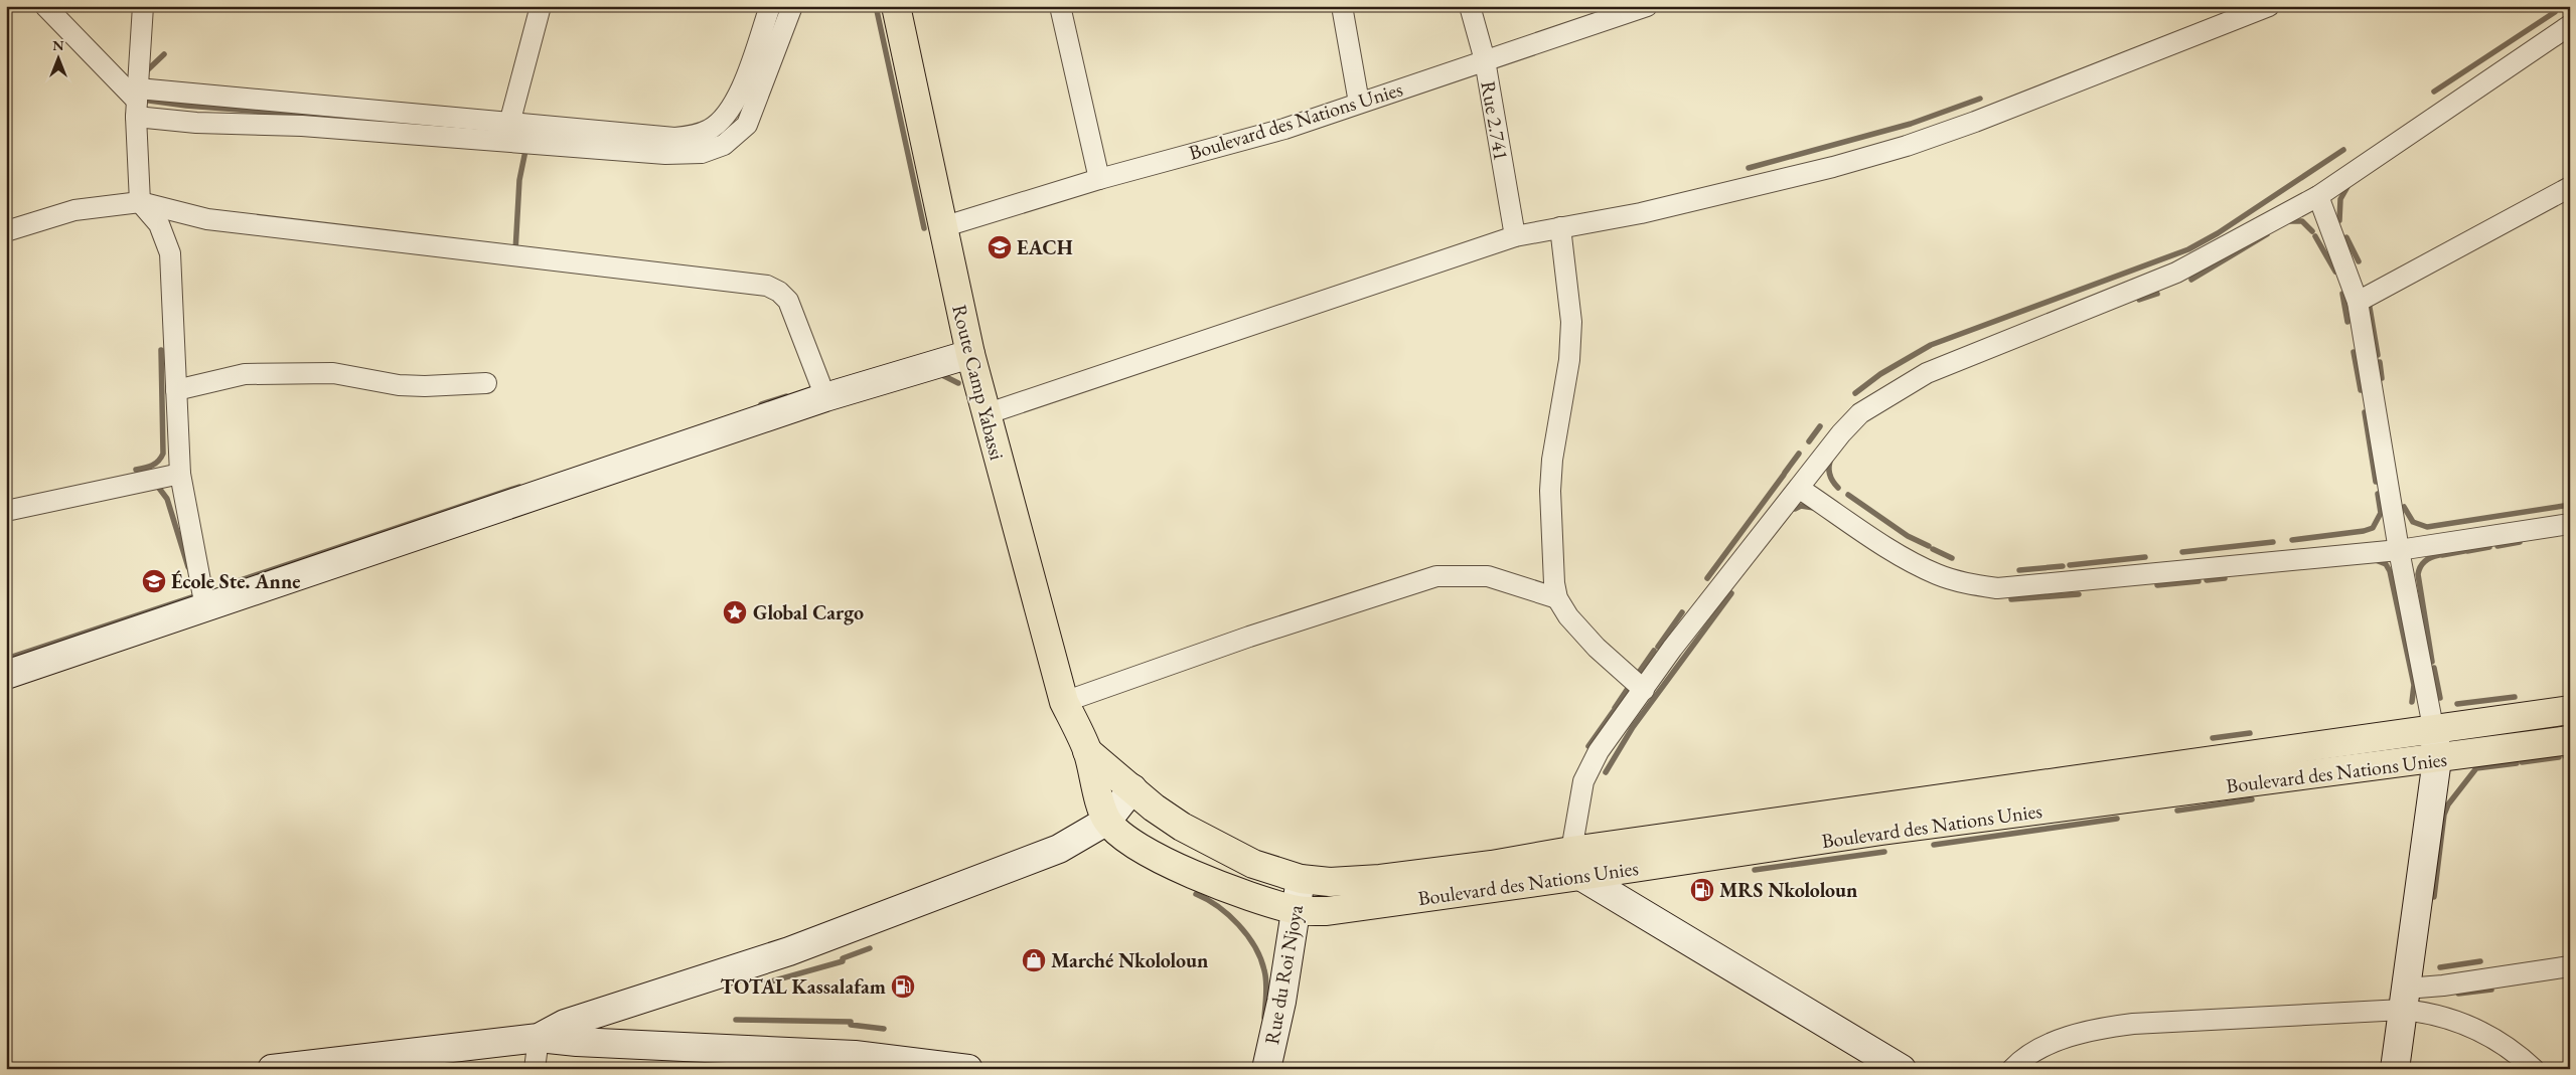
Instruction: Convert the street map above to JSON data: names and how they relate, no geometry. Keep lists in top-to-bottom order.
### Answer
{
  "streets": {
    "main road": ["Boulevard des Nations Unies", "Route Camp Yabassi"],
    "street": ["Rue 2.741", "Rue du Roi Njoya"]
  },
  "crossings": [
    ["Boulevard des Nations Unies", "Rue 2.741"],
    ["Boulevard des Nations Unies", "Route Camp Yabassi"],
    ["Boulevard des Nations Unies", "Rue du Roi Njoya"]
  ],
  "places": {
    "school or university": ["EACH", "École Ste. Anne"],
    "place": ["Global Cargo"],
    "fuel station": ["MRS Nkololoun", "TOTAL Kassalafam"],
    "shop": ["Marché Nkololoun"]
  },
  "north": "top"
}
